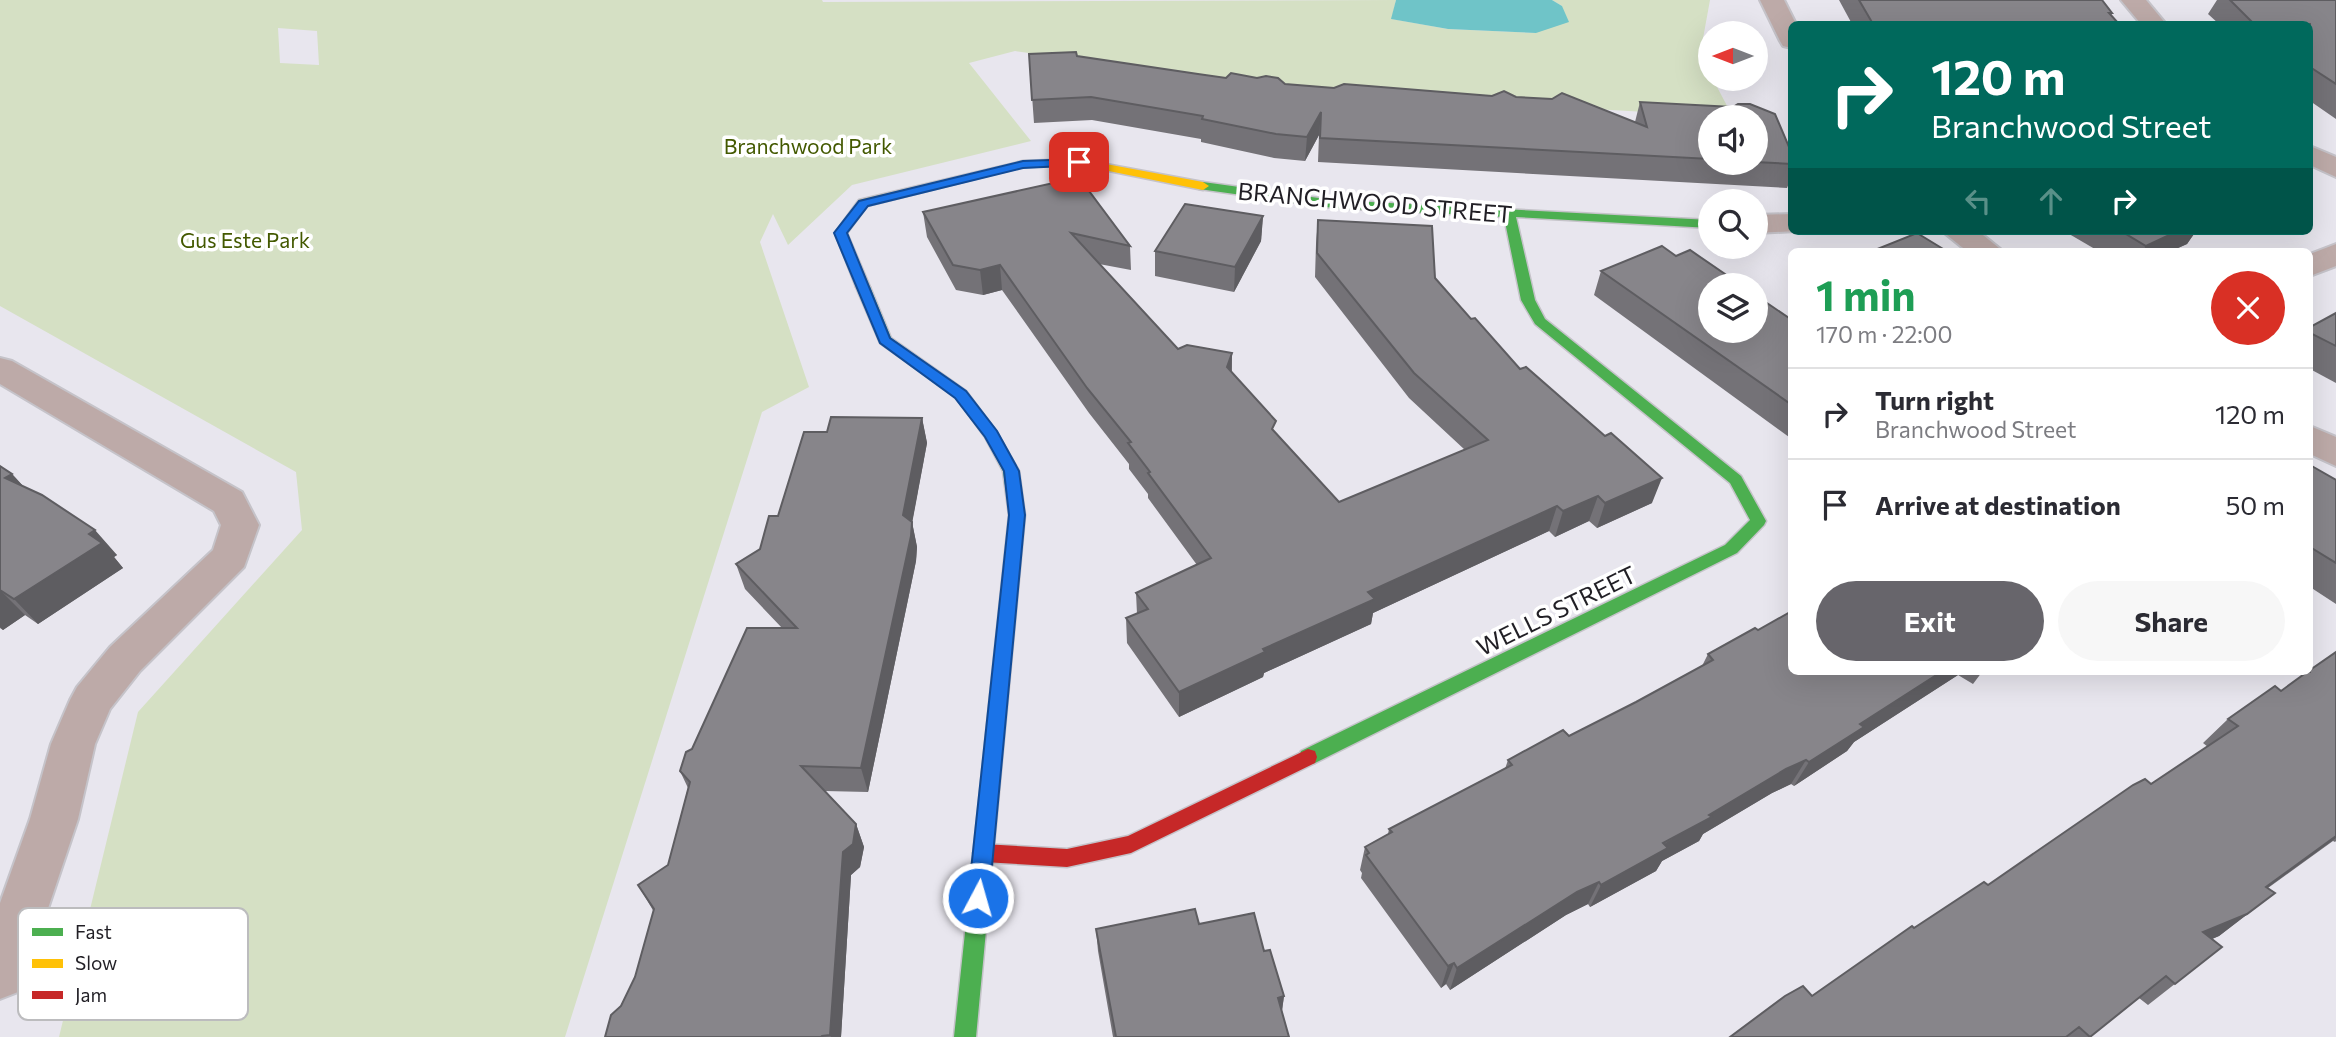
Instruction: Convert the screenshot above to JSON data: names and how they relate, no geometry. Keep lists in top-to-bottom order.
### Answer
{
  "streets": {
    "street": ["BRANCHWOOD STREET", "WELLS STREET"]
  },
  "crossings": [
    ["BRANCHWOOD STREET", "WELLS STREET"]
  ],
  "parks": ["Branchwood Park", "Gus Este Park"],
  "legend": ["Fast", "Slow", "Jam"],
  "north": "left",
  "page": {
    "turn": ["120 m", "Branchwood Street"],
    "heading": ["1 min", "170 m · 22:00"],
    "list": [
      {
        "name": "Turn right",
        "note": "Branchwood Street",
        "value": "120 m"
      },
      {
        "name": "Arrive at destination",
        "value": "50 m"
      }
    ],
    "buttons": ["Exit", "Share"]
  }
}
